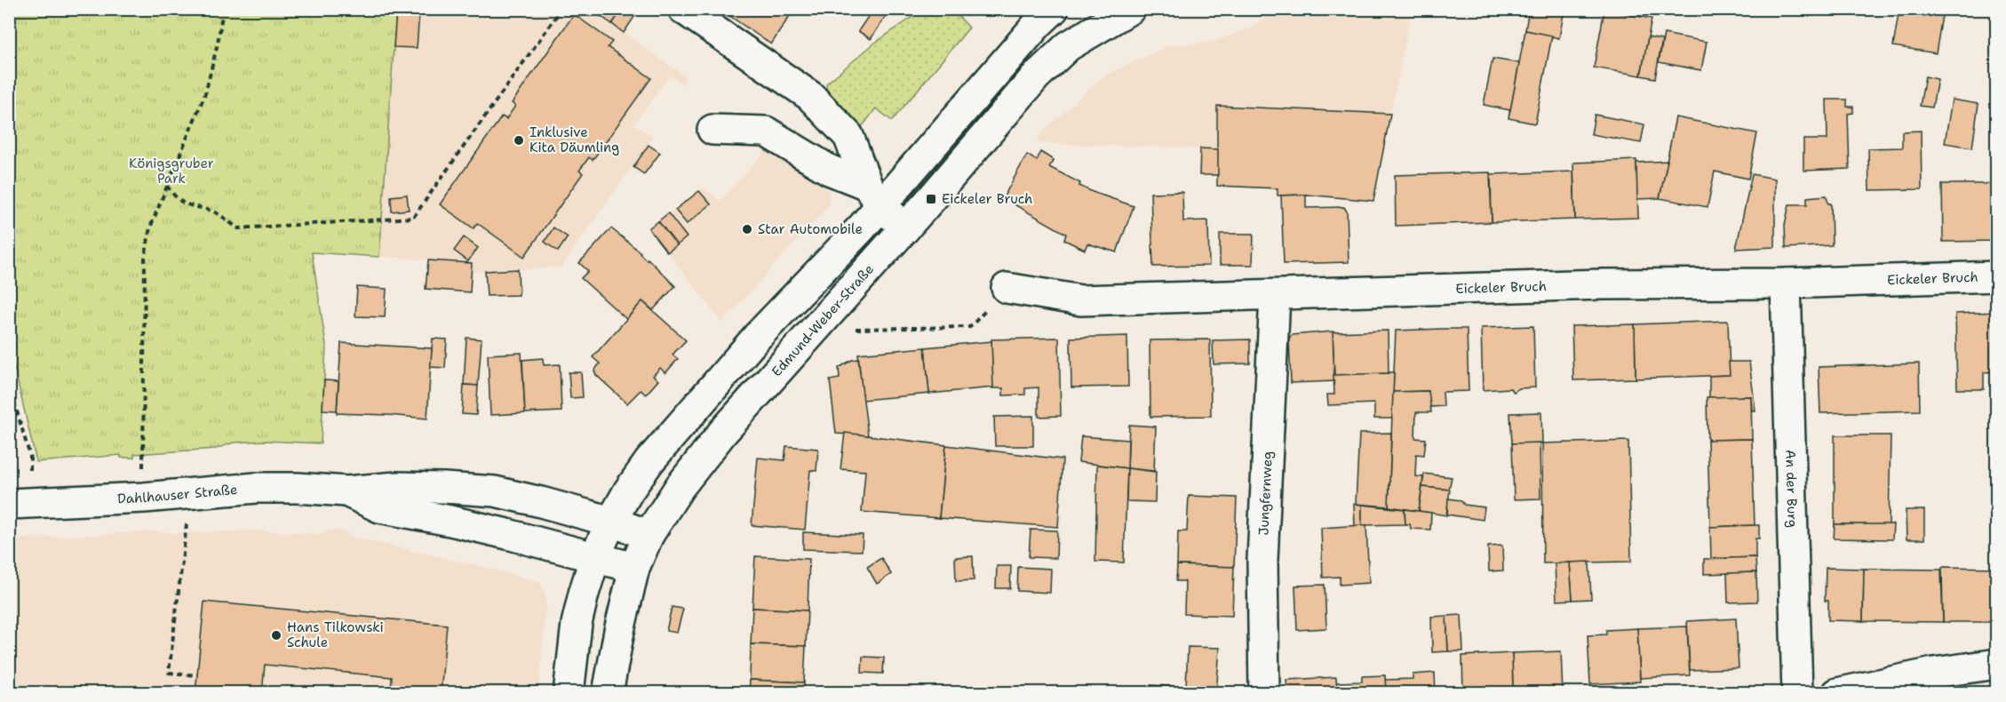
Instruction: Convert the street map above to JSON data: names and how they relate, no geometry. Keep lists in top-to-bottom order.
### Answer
{
  "streets": {
    "street": [
      "Eickeler Bruch",
      "Edmund-Weber-Straße",
      "An der Burg",
      "Jungfernweg",
      "Dahlhauser Straße"
    ]
  },
  "crossings": [
    ["Eickeler Bruch", "An der Burg"],
    ["Eickeler Bruch", "Jungfernweg"],
    ["Edmund-Weber-Straße", "Dahlhauser Straße"]
  ],
  "parks": ["Königsgruber Park"],
  "places": {
    "other": ["Inklusive Kita Däumling", "Star Automobile", "Hans Tilkowski Schule"],
    "transit": ["Eickeler Bruch"]
  }
}
